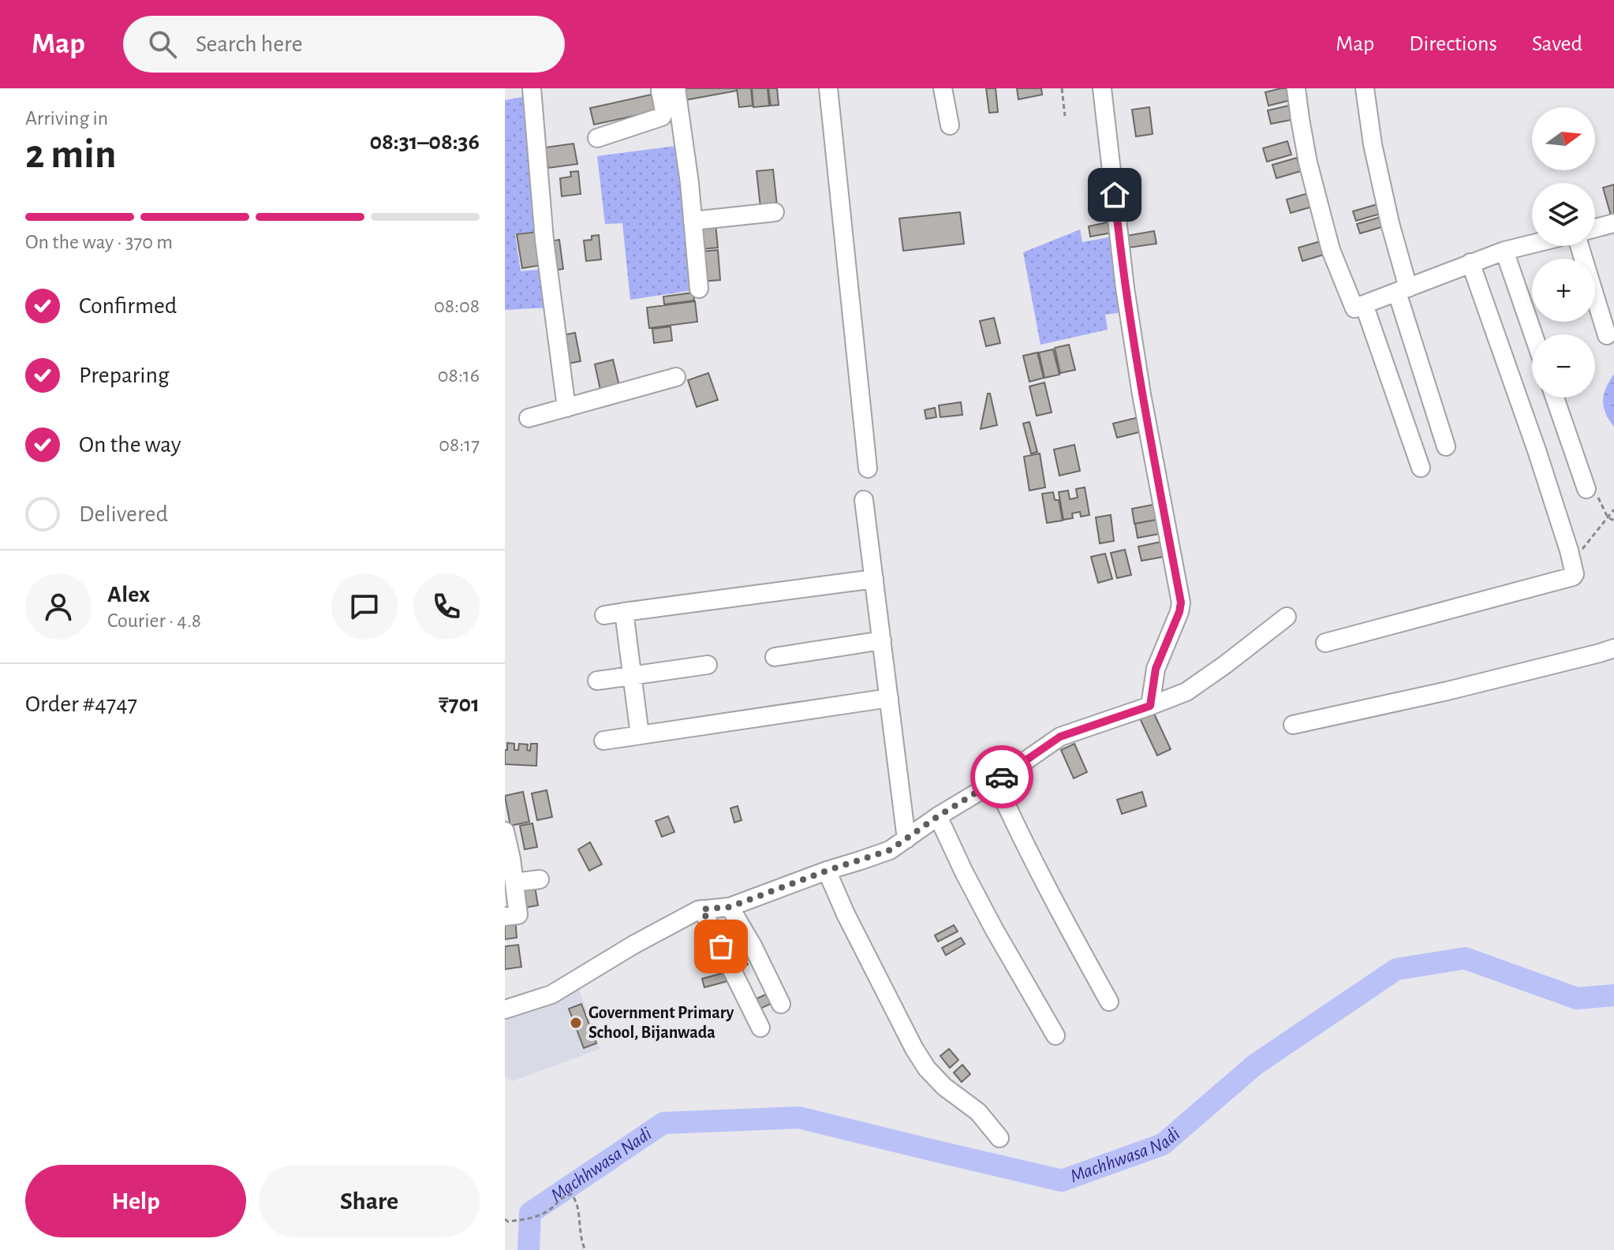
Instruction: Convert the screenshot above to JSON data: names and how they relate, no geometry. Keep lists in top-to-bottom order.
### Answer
{
  "water": ["Machhwasa Nadi"],
  "places": ["Government Primary School, Bijanwada"],
  "north": "right",
  "page": {
    "header": "Map",
    "search": "Search here",
    "nav": ["Map", "Directions", "Saved"],
    "heading": ["2 min", "Arriving in", "08:31–08:36"],
    "panel": [
      "Alex",
      "Courier · 4.8",
      "Order #4747",
      "₹701"
    ],
    "map_buttons": ["+", "−"],
    "bar": "On the way · 370 m",
    "list": [
      ["Confirmed", "08:08"],
      ["Preparing", "08:16"],
      ["On the way", "08:17"],
      "Delivered"
    ],
    "buttons": ["Help", "Share"]
  }
}
